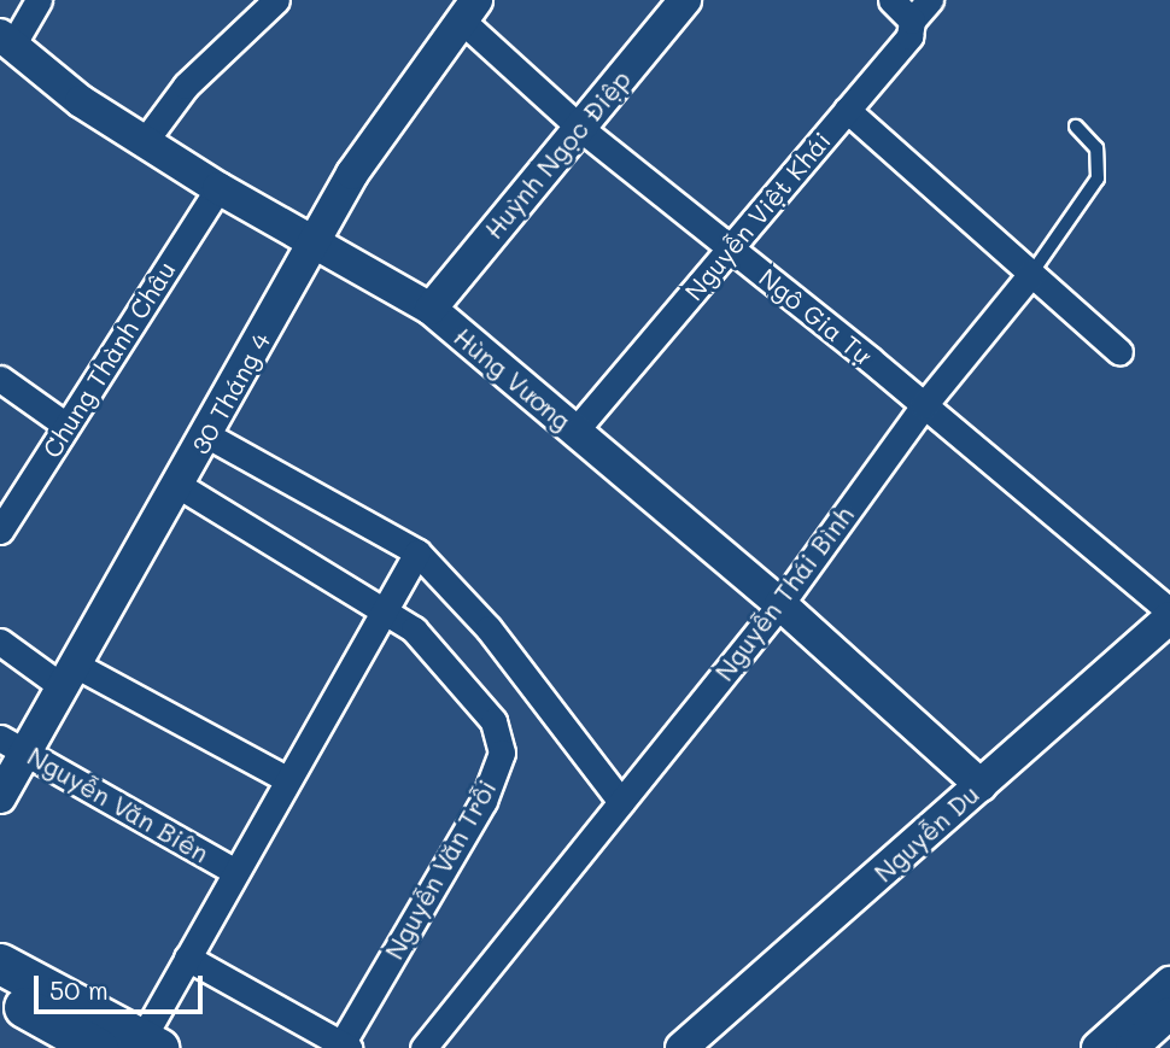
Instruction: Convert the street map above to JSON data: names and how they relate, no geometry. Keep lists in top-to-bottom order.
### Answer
{
  "streets": {
    "street": [
      "Huỳnh Ngọc Điệp",
      "Nguyễn Việt Khái",
      "Ngô Gia Tự",
      "Chung Thành Châu",
      "Hùng Vương",
      "30 Tháng 4",
      "Nguyễn Thái Bình",
      "Nguyễn Văn Biên",
      "Nguyễn Du",
      "Nguyễn Văn Trỗi"
    ]
  },
  "crossings": [
    ["Huỳnh Ngọc Điệp", "Ngô Gia Tự"],
    ["Huỳnh Ngọc Điệp", "Hùng Vương"],
    ["Nguyễn Việt Khái", "Ngô Gia Tự"],
    ["Nguyễn Việt Khái", "Hùng Vương"],
    ["Ngô Gia Tự", "30 Tháng 4"],
    ["Ngô Gia Tự", "Nguyễn Thái Bình"],
    ["Ngô Gia Tự", "Nguyễn Du"],
    ["Chung Thành Châu", "Hùng Vương"],
    ["Hùng Vương", "30 Tháng 4"],
    ["Hùng Vương", "Nguyễn Thái Bình"],
    ["Hùng Vương", "Nguyễn Du"],
    ["30 Tháng 4", "Nguyễn Văn Biên"],
    ["30 Tháng 4", "Nguyễn Văn Trỗi"]
  ],
  "scale_bar": "50 m"
}
